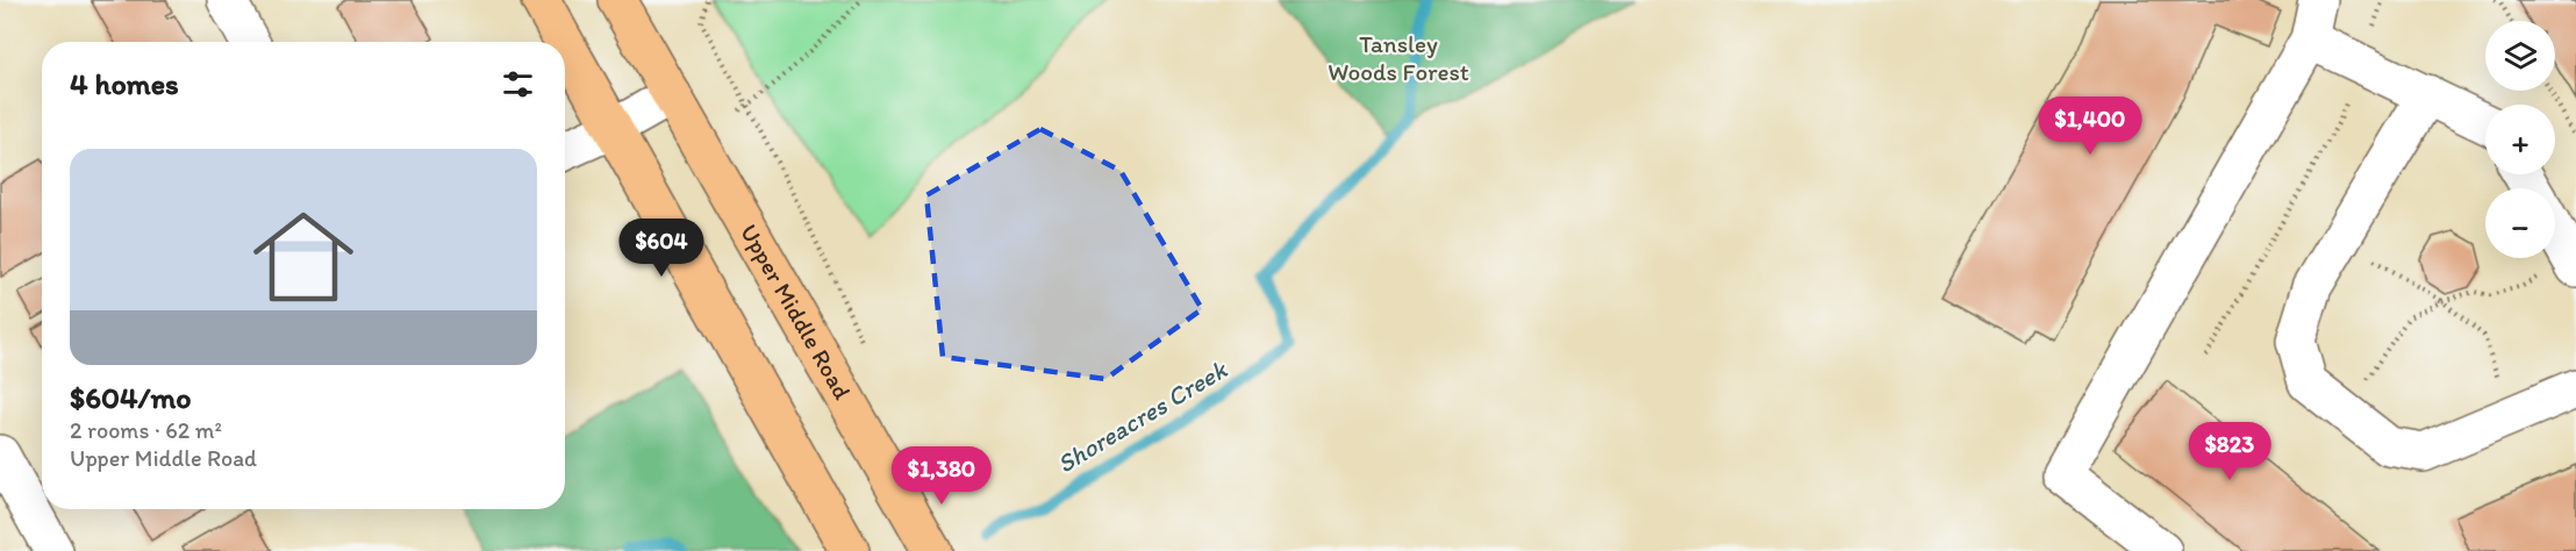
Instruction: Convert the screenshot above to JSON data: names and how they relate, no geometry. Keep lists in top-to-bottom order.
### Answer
{
  "streets": {
    "main road": ["Upper Middle Road"]
  },
  "water": ["Shoreacres Creek"],
  "parks": ["Tansley Woods Forest"],
  "page": {
    "map_buttons": ["+", "−"],
    "heading": "4 homes",
    "price": [
      "$1,400",
      "$604",
      "$823",
      "$1,380"
    ],
    "list": [
      {
        "name": "$604/mo",
        "note": "2 rooms · 62 m² · Upper Middle Road"
      }
    ]
  }
}
